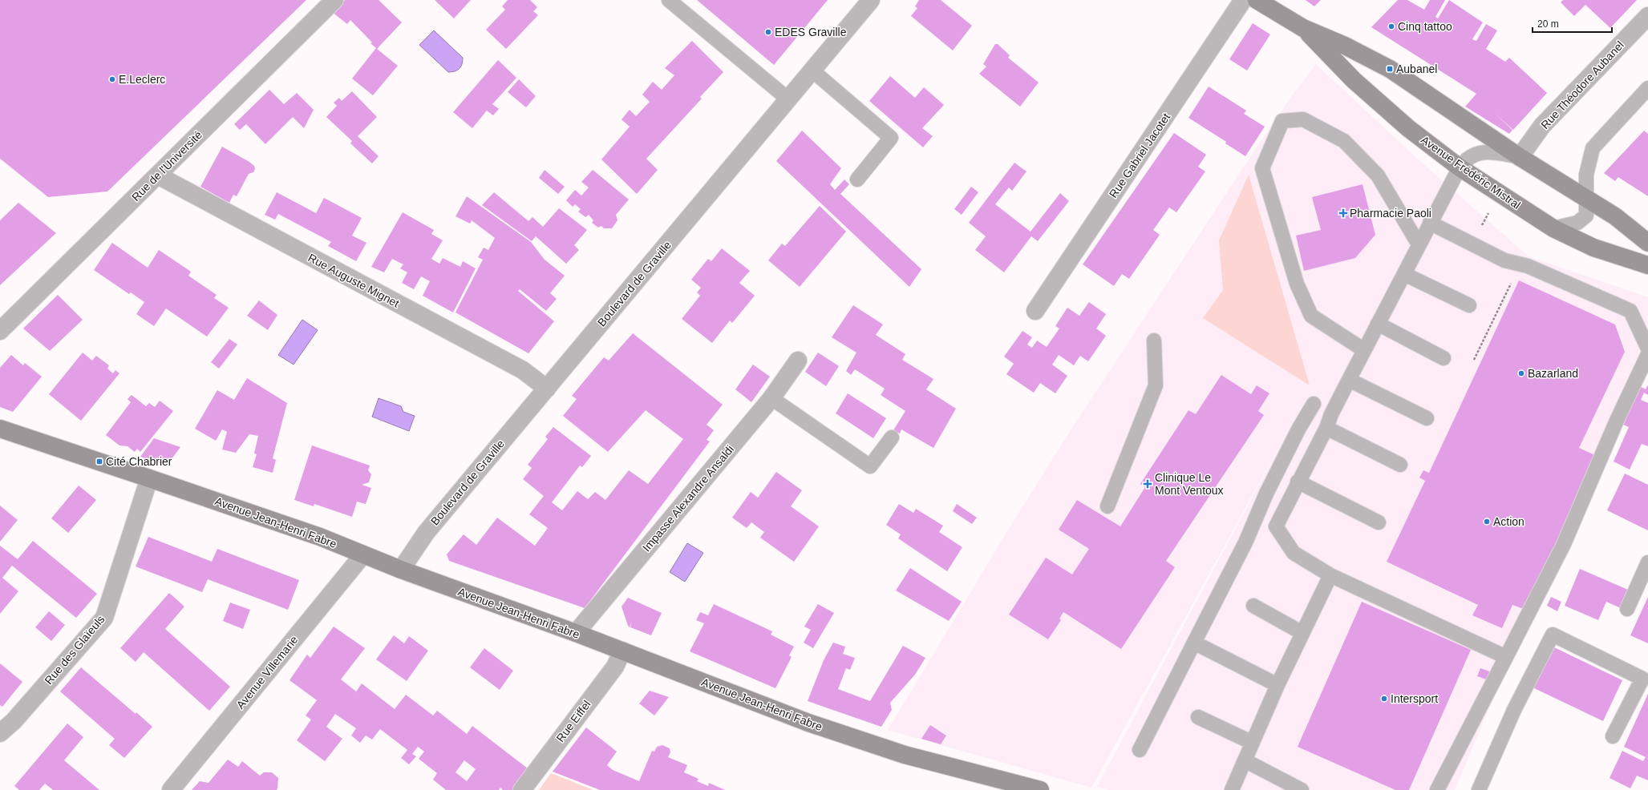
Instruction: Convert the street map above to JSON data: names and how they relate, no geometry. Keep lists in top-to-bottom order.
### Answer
{
  "streets": {
    "main road": ["Avenue Frédéric Mistral", "Avenue Jean-Henri Fabre"],
    "street": [
      "Rue Théodore Aubanel",
      "Rue Gabriel Jacotet",
      "Rue de l'Université",
      "Rue Auguste Mignet",
      "Boulevard de Graville",
      "Impasse Alexandre Ansaldi",
      "Rue des Glaïeuls",
      "Avenue Villemarie",
      "Rue Eiffel"
    ]
  },
  "crossings": [
    ["Rue Théodore Aubanel", "Avenue Frédéric Mistral"],
    ["Rue de l'Université", "Rue Auguste Mignet"],
    ["Rue Auguste Mignet", "Boulevard de Graville"],
    ["Boulevard de Graville", "Avenue Jean-Henri Fabre"],
    ["Impasse Alexandre Ansaldi", "Avenue Jean-Henri Fabre"],
    ["Avenue Jean-Henri Fabre", "Rue des Glaïeuls"],
    ["Avenue Jean-Henri Fabre", "Avenue Villemarie"],
    ["Avenue Jean-Henri Fabre", "Rue Eiffel"]
  ],
  "places": {
    "other": [
      "Cinq tattoo",
      "EDES Graville",
      "E.Leclerc",
      "Bazarland",
      "Action",
      "Intersport"
    ],
    "transit": ["Aubanel", "Cité Chabrier"],
    "health": ["Pharmacie Paoli", "Clinique Le Mont Ventoux"]
  },
  "scale_bar": "20 m"
}
